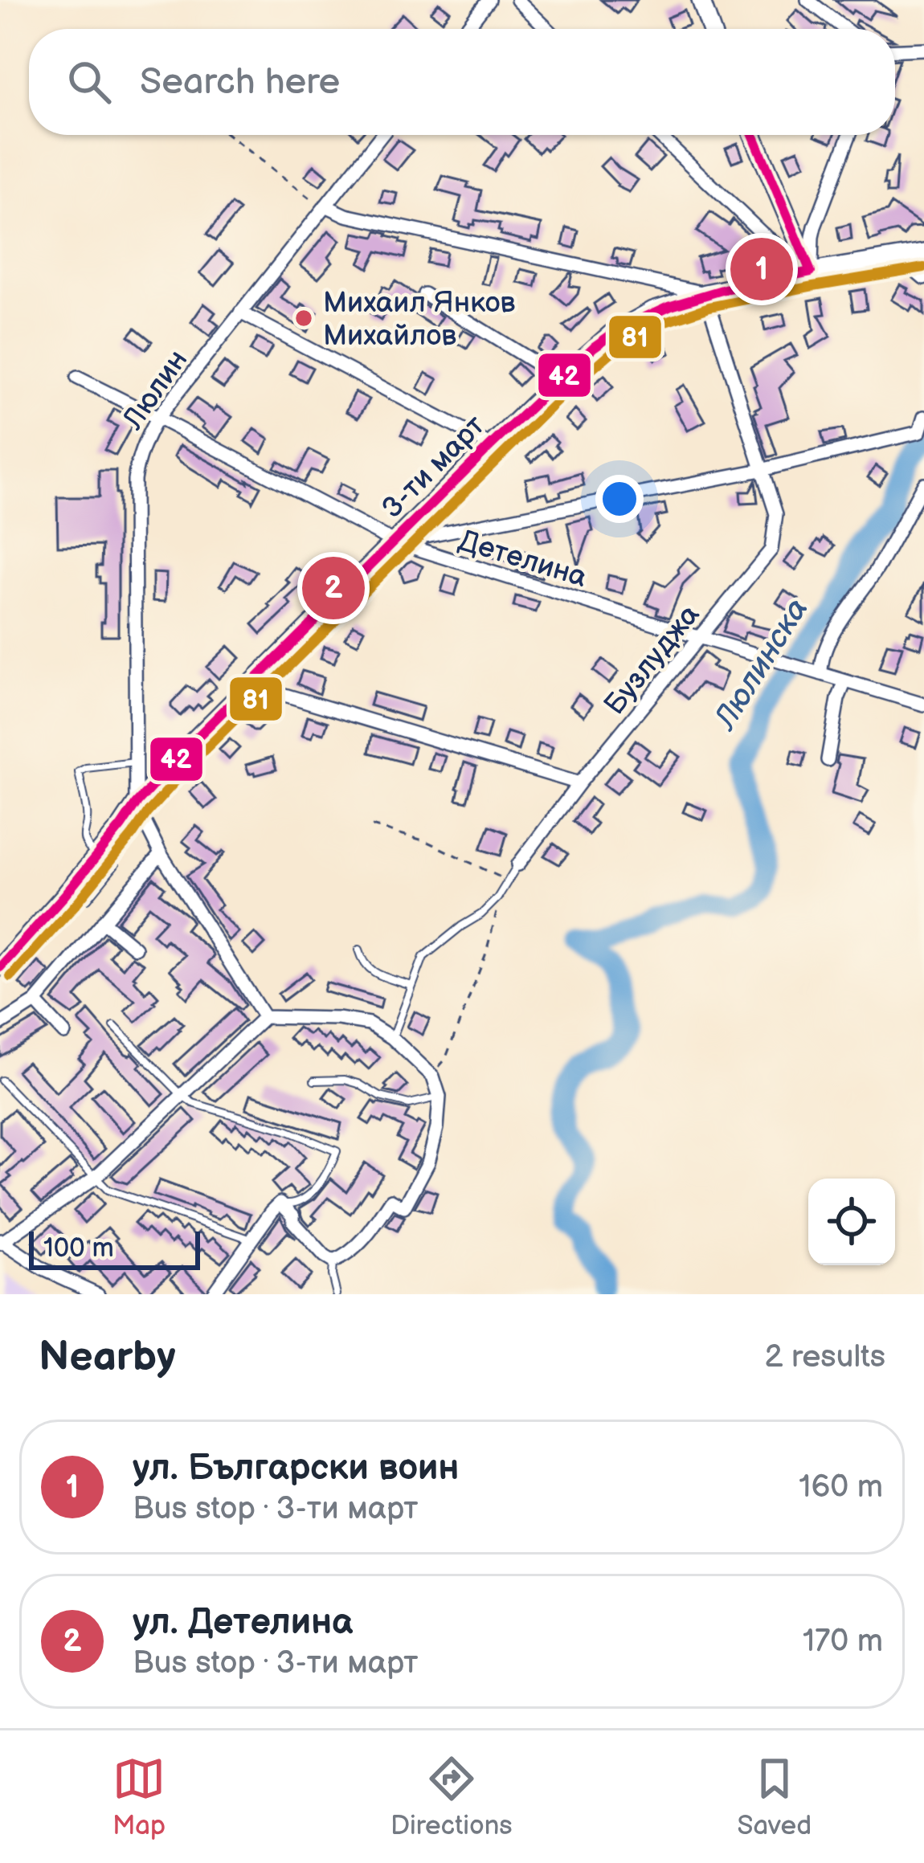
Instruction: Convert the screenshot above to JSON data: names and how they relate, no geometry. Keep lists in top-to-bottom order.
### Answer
{
  "streets": {
    "street": [
      "Люлин",
      "3-ти март",
      "Детелина",
      "Бузлуджа"
    ]
  },
  "crossings": [
    ["Люлин", "3-ти март"],
    ["Люлин", "Детелина"],
    ["3-ти март", "Детелина"],
    ["3-ти март", "Бузлуджа"],
    ["Детелина", "Бузлуджа"]
  ],
  "water": ["Люлинска"],
  "places": ["Михаил Янков Михайлов"],
  "lines": ["transit line 42", "transit line 81"],
  "scale_bar": "100 m",
  "page": {
    "search": "Search here",
    "pins": ["1", "2"],
    "scale": "100 m",
    "heading": ["Nearby", "2 results"],
    "list": [
      {
        "mark": "1",
        "name": "ул. Български воин",
        "note": "Bus stop · 3-ти март",
        "value": "160 m"
      },
      {
        "mark": "2",
        "name": "ул. Детелина",
        "note": "Bus stop · 3-ти март",
        "value": "170 m"
      }
    ],
    "nav": ["Map", "Directions", "Saved"]
  }
}
